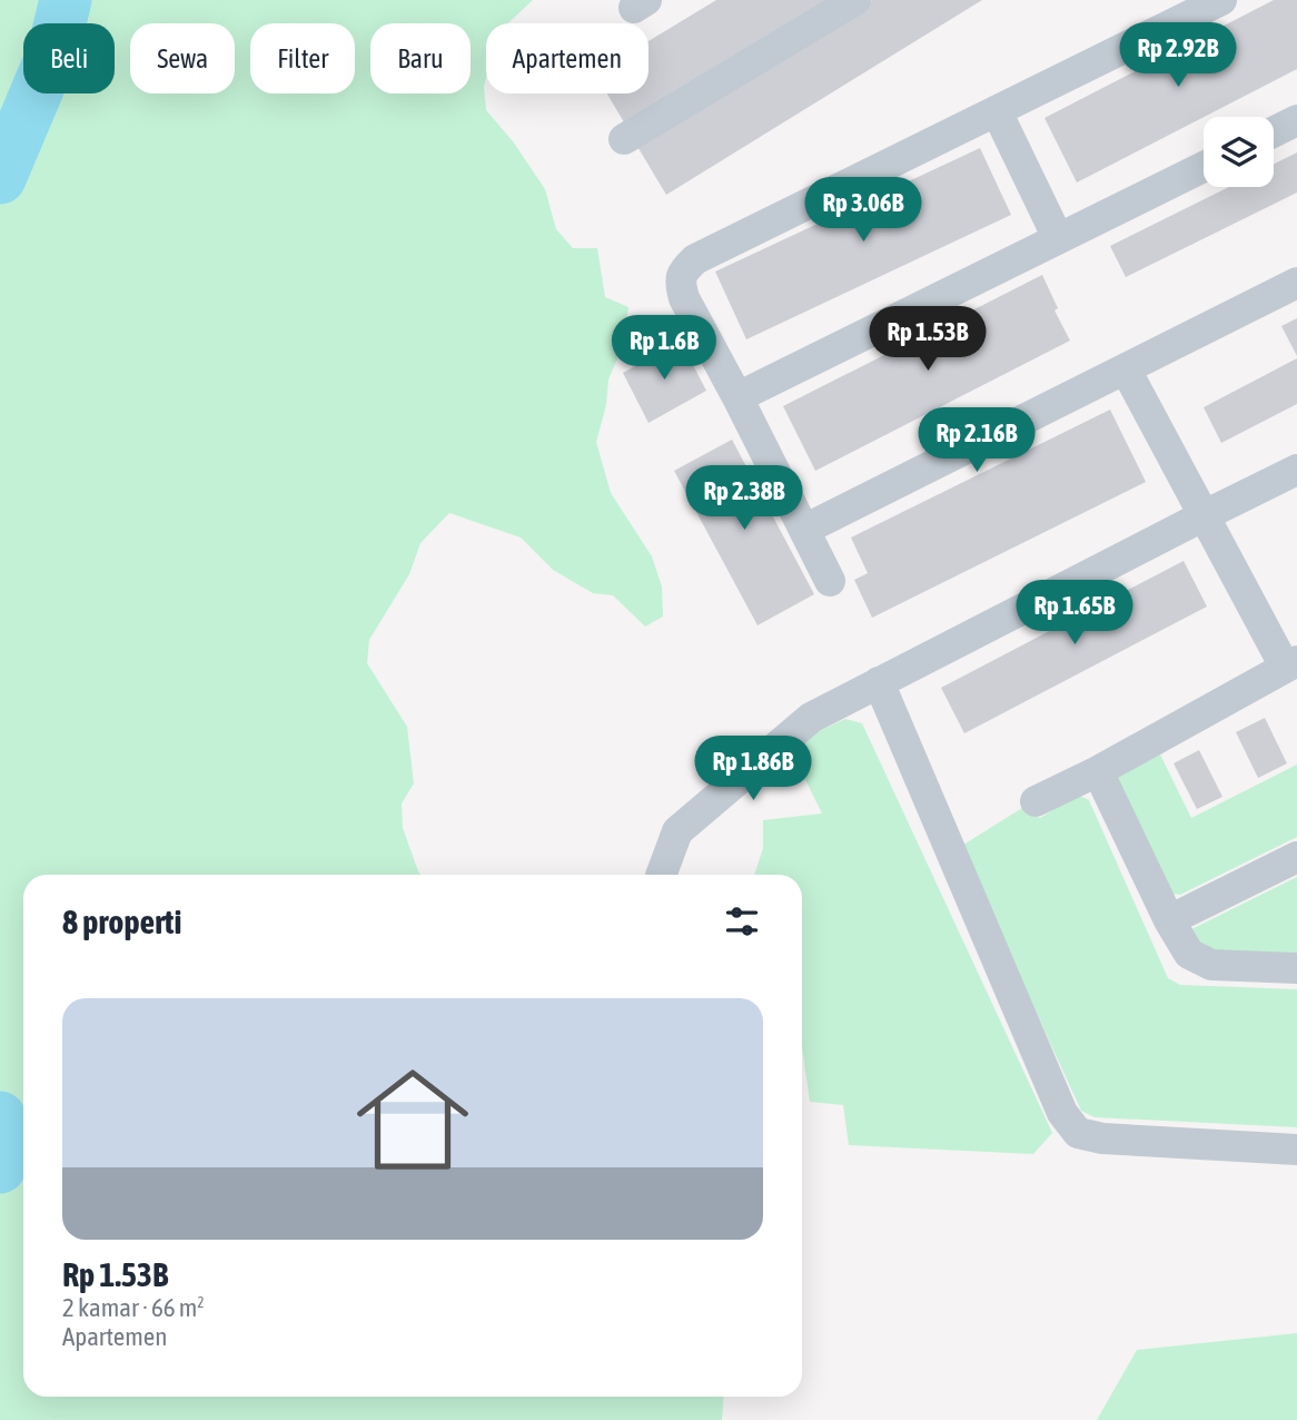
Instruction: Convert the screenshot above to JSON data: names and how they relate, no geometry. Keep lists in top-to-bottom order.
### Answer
{
  "page": {
    "price": [
      "Rp 2.92B",
      "Rp 3.06B",
      "Rp 1.53B",
      "Rp 1.6B",
      "Rp 2.16B",
      "Rp 2.38B",
      "Rp 1.65B",
      "Rp 1.86B"
    ],
    "chip": [
      "Beli",
      "Sewa",
      "Filter",
      "Baru",
      "Apartemen"
    ],
    "heading": "8 properti",
    "list": [
      {
        "name": "Rp 1.53B",
        "note": "2 kamar · 66 m² · Apartemen"
      }
    ]
  }
}
